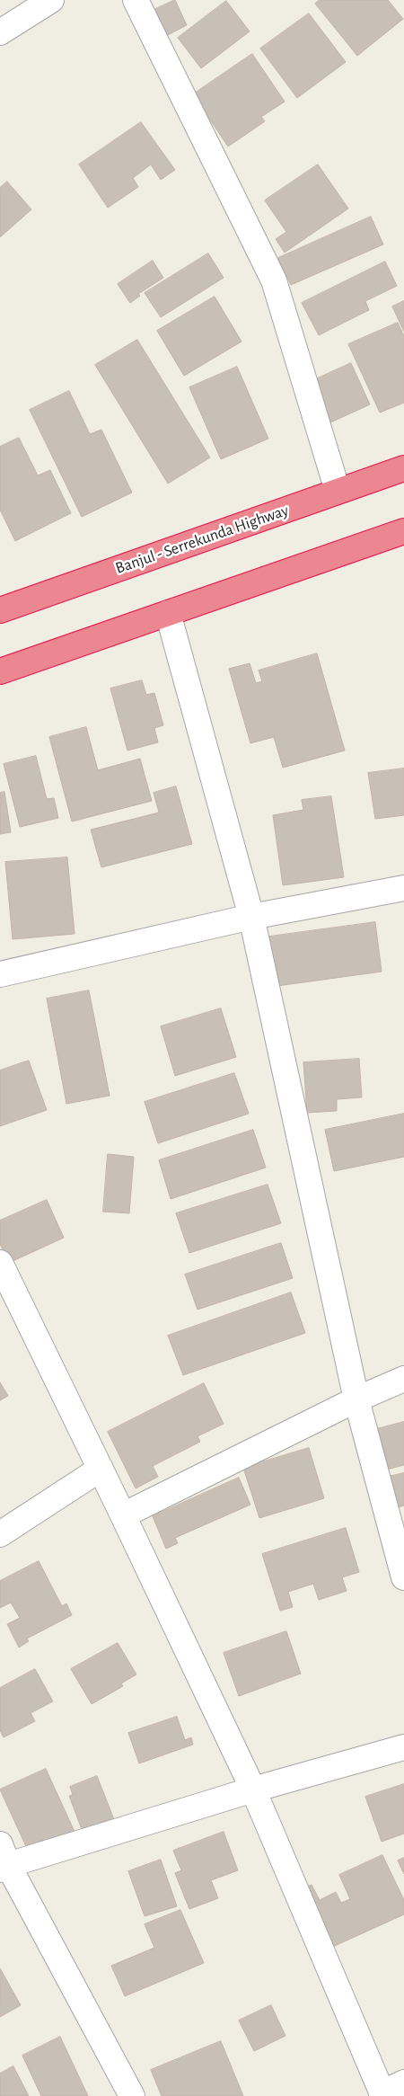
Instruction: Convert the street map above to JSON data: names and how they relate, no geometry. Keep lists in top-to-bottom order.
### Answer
{
  "streets": {
    "highway": ["Banjul - Serrekunda Highway"]
  }
}
